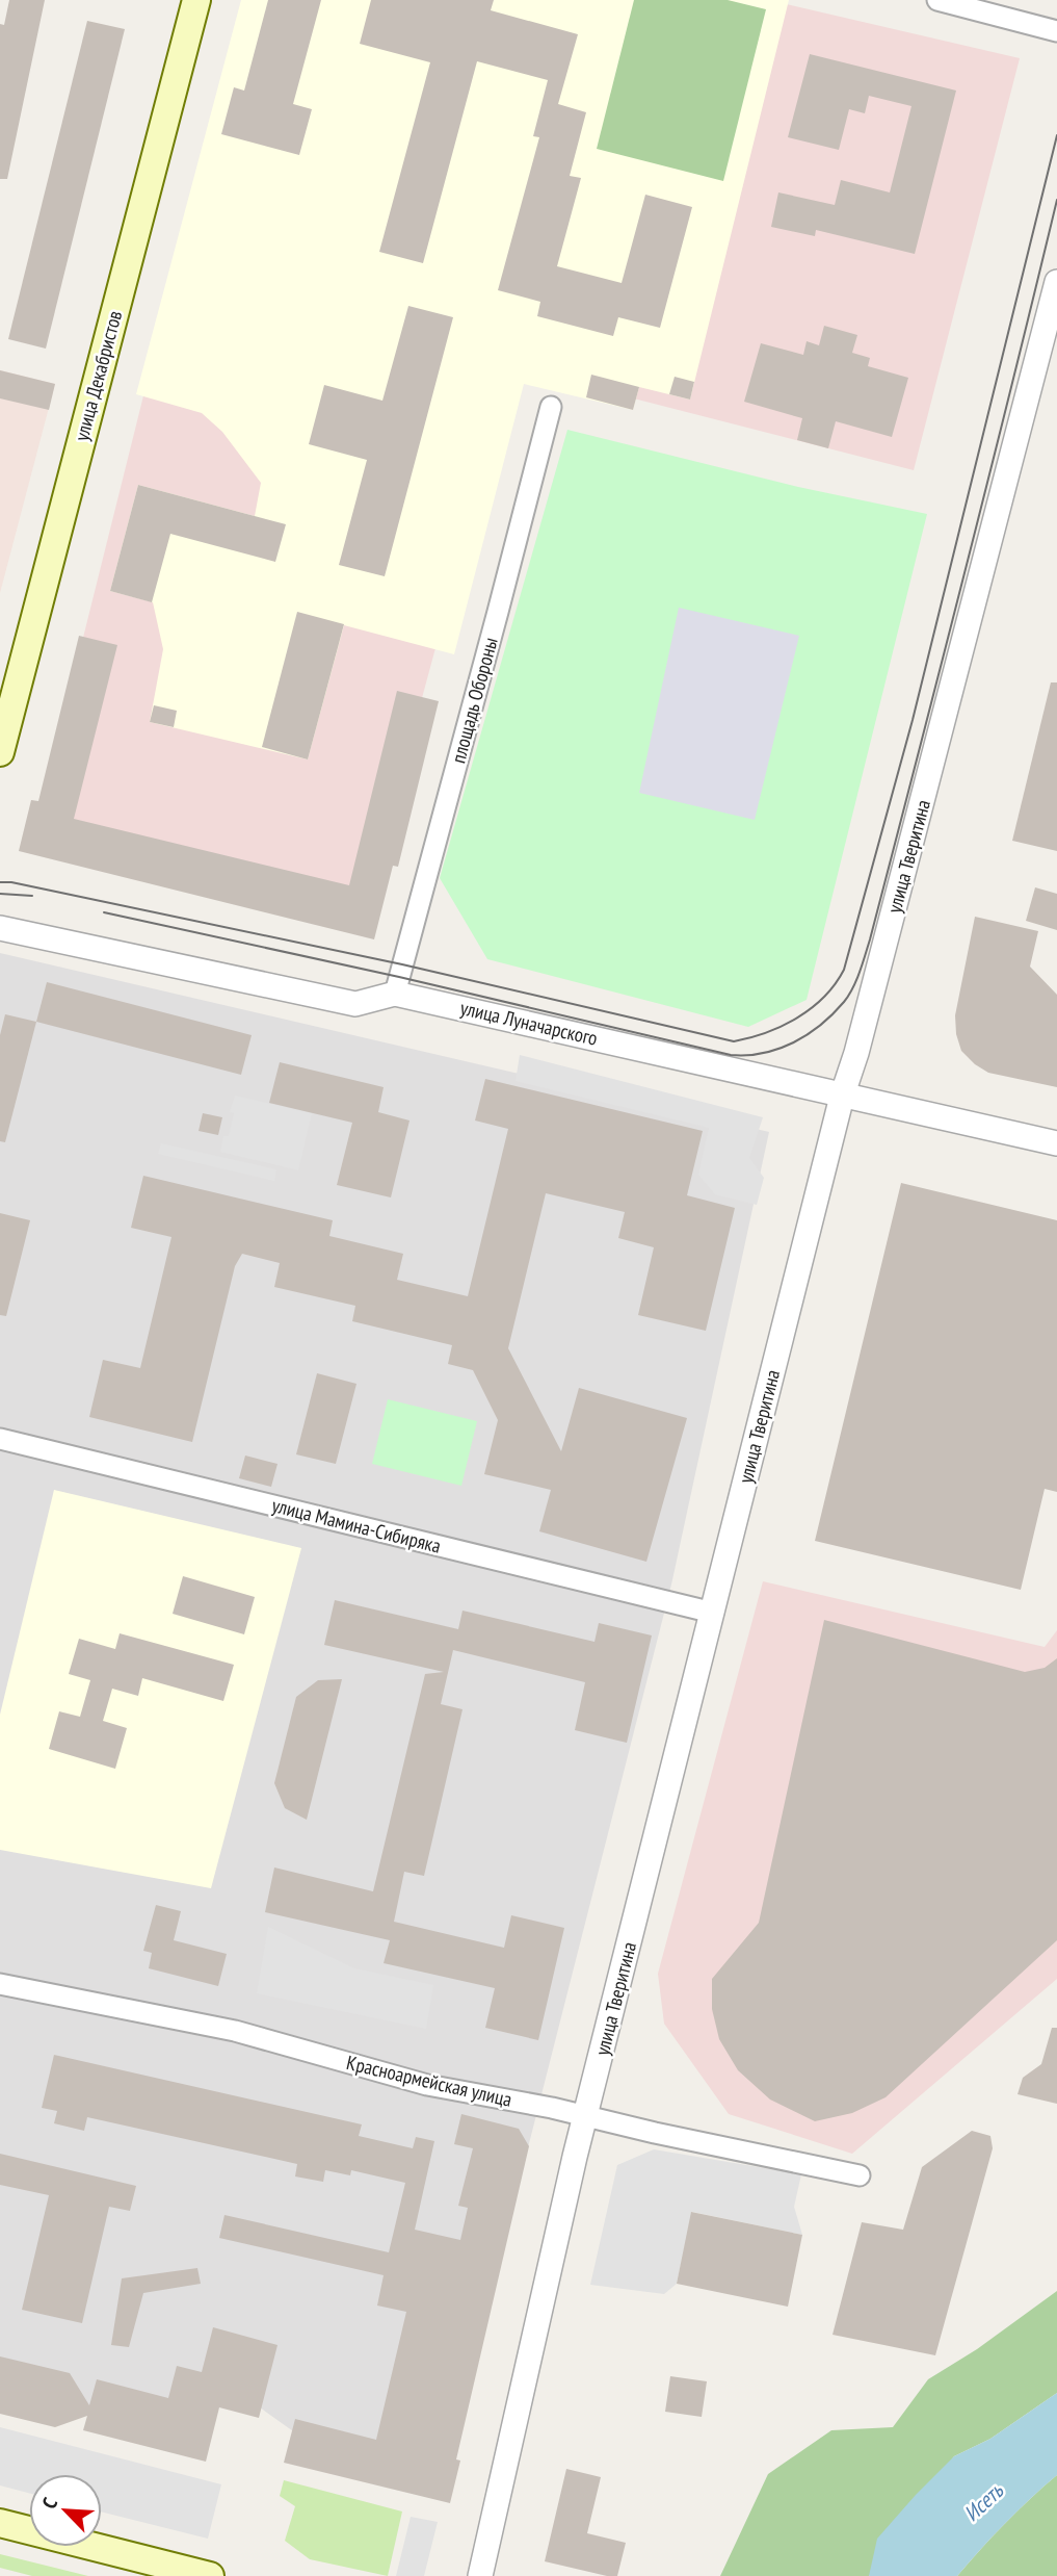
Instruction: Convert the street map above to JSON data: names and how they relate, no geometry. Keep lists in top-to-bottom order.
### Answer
{
  "streets": {
    "main road": ["улица Декабристов"],
    "street": [
      "площадь Обороны",
      "улица Тверитина",
      "улица Луначарского",
      "улица Мамина-Сибиряка",
      "Красноармейская улица"
    ]
  },
  "crossings": [
    ["площадь Обороны", "улица Луначарского"],
    ["улица Тверитина", "улица Луначарского"],
    ["улица Тверитина", "улица Мамина-Сибиряка"],
    ["улица Тверитина", "Красноармейская улица"]
  ],
  "water": ["Исеть"],
  "north": "top left"
}
